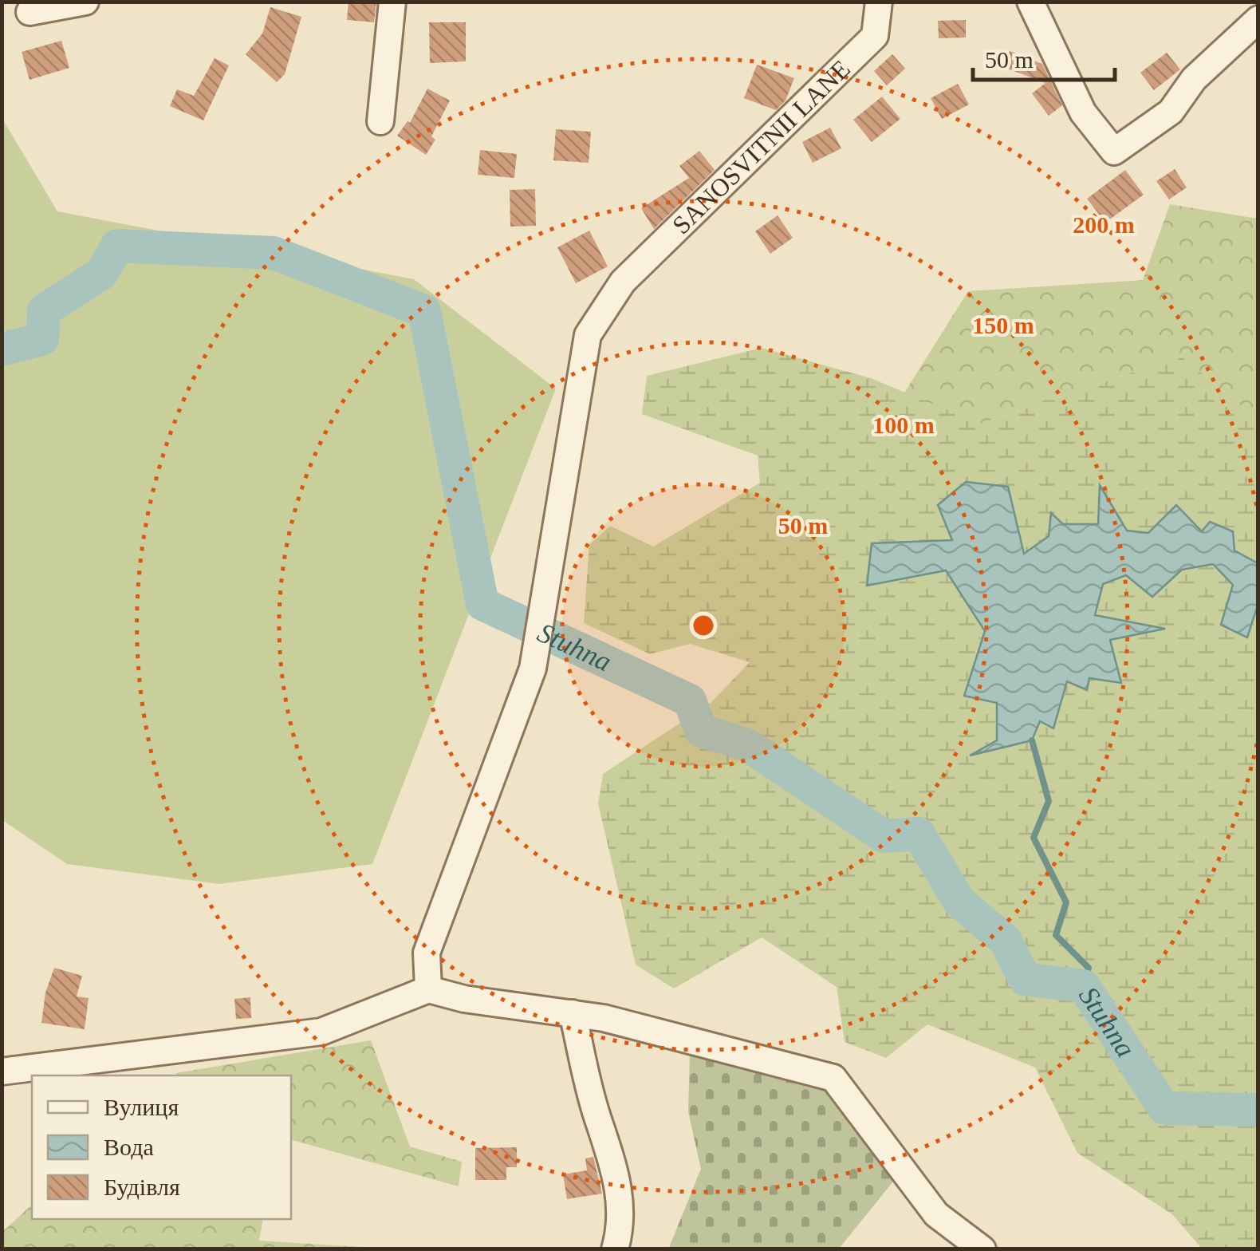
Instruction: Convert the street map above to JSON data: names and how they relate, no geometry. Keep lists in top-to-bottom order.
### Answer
{
  "streets": {
    "street": ["SANOSVITNII LANE"]
  },
  "water": ["Stuhna"],
  "legend": ["Вулиця", "Вода", "Будівля"],
  "scale_bar": "50 m",
  "rings": [
    "200 m",
    "150 m",
    "100 m",
    "50 m"
  ]
}
